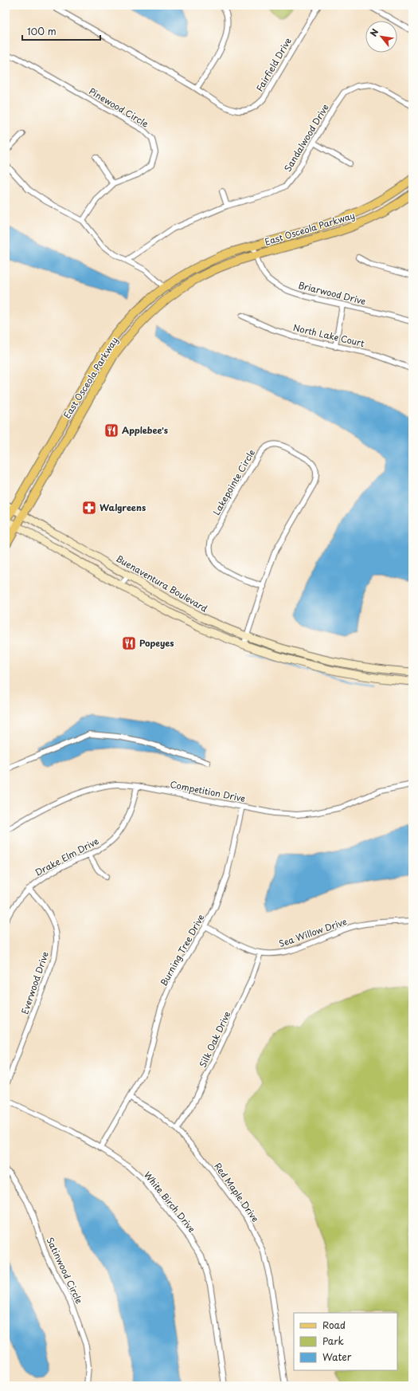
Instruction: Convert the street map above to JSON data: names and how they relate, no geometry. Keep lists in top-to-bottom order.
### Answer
{
  "streets": {
    "main road": ["East Osceola Parkway", "Buenaventura Boulevard"],
    "street": [
      "Fairfield Drive",
      "Pinewood Circle",
      "Sandalwood Drive",
      "Briarwood Drive",
      "North Lake Court",
      "Lakepointe Circle",
      "Competition Drive",
      "Drake Elm Drive",
      "Sea Willow Drive",
      "Burning Tree Drive",
      "Everwood Drive",
      "Silk Oak Drive",
      "Red Maple Drive",
      "White Birch Drive",
      "Satinwood Circle"
    ]
  },
  "crossings": [
    ["East Osceola Parkway", "Briarwood Drive"],
    ["East Osceola Parkway", "Buenaventura Boulevard"],
    ["Lakepointe Circle", "Buenaventura Boulevard"],
    ["Competition Drive", "Drake Elm Drive"],
    ["Competition Drive", "Burning Tree Drive"],
    ["Drake Elm Drive", "Everwood Drive"],
    ["Sea Willow Drive", "Burning Tree Drive"],
    ["Sea Willow Drive", "Silk Oak Drive"],
    ["Burning Tree Drive", "Red Maple Drive"],
    ["Burning Tree Drive", "White Birch Drive"],
    ["Silk Oak Drive", "Red Maple Drive"]
  ],
  "places": {
    "restaurant": ["Applebee's", "Popeyes"],
    "pharmacy": ["Walgreens"]
  },
  "legend": ["Road", "Park", "Water"],
  "scale_bar": "100 m",
  "north": "top left"
}
